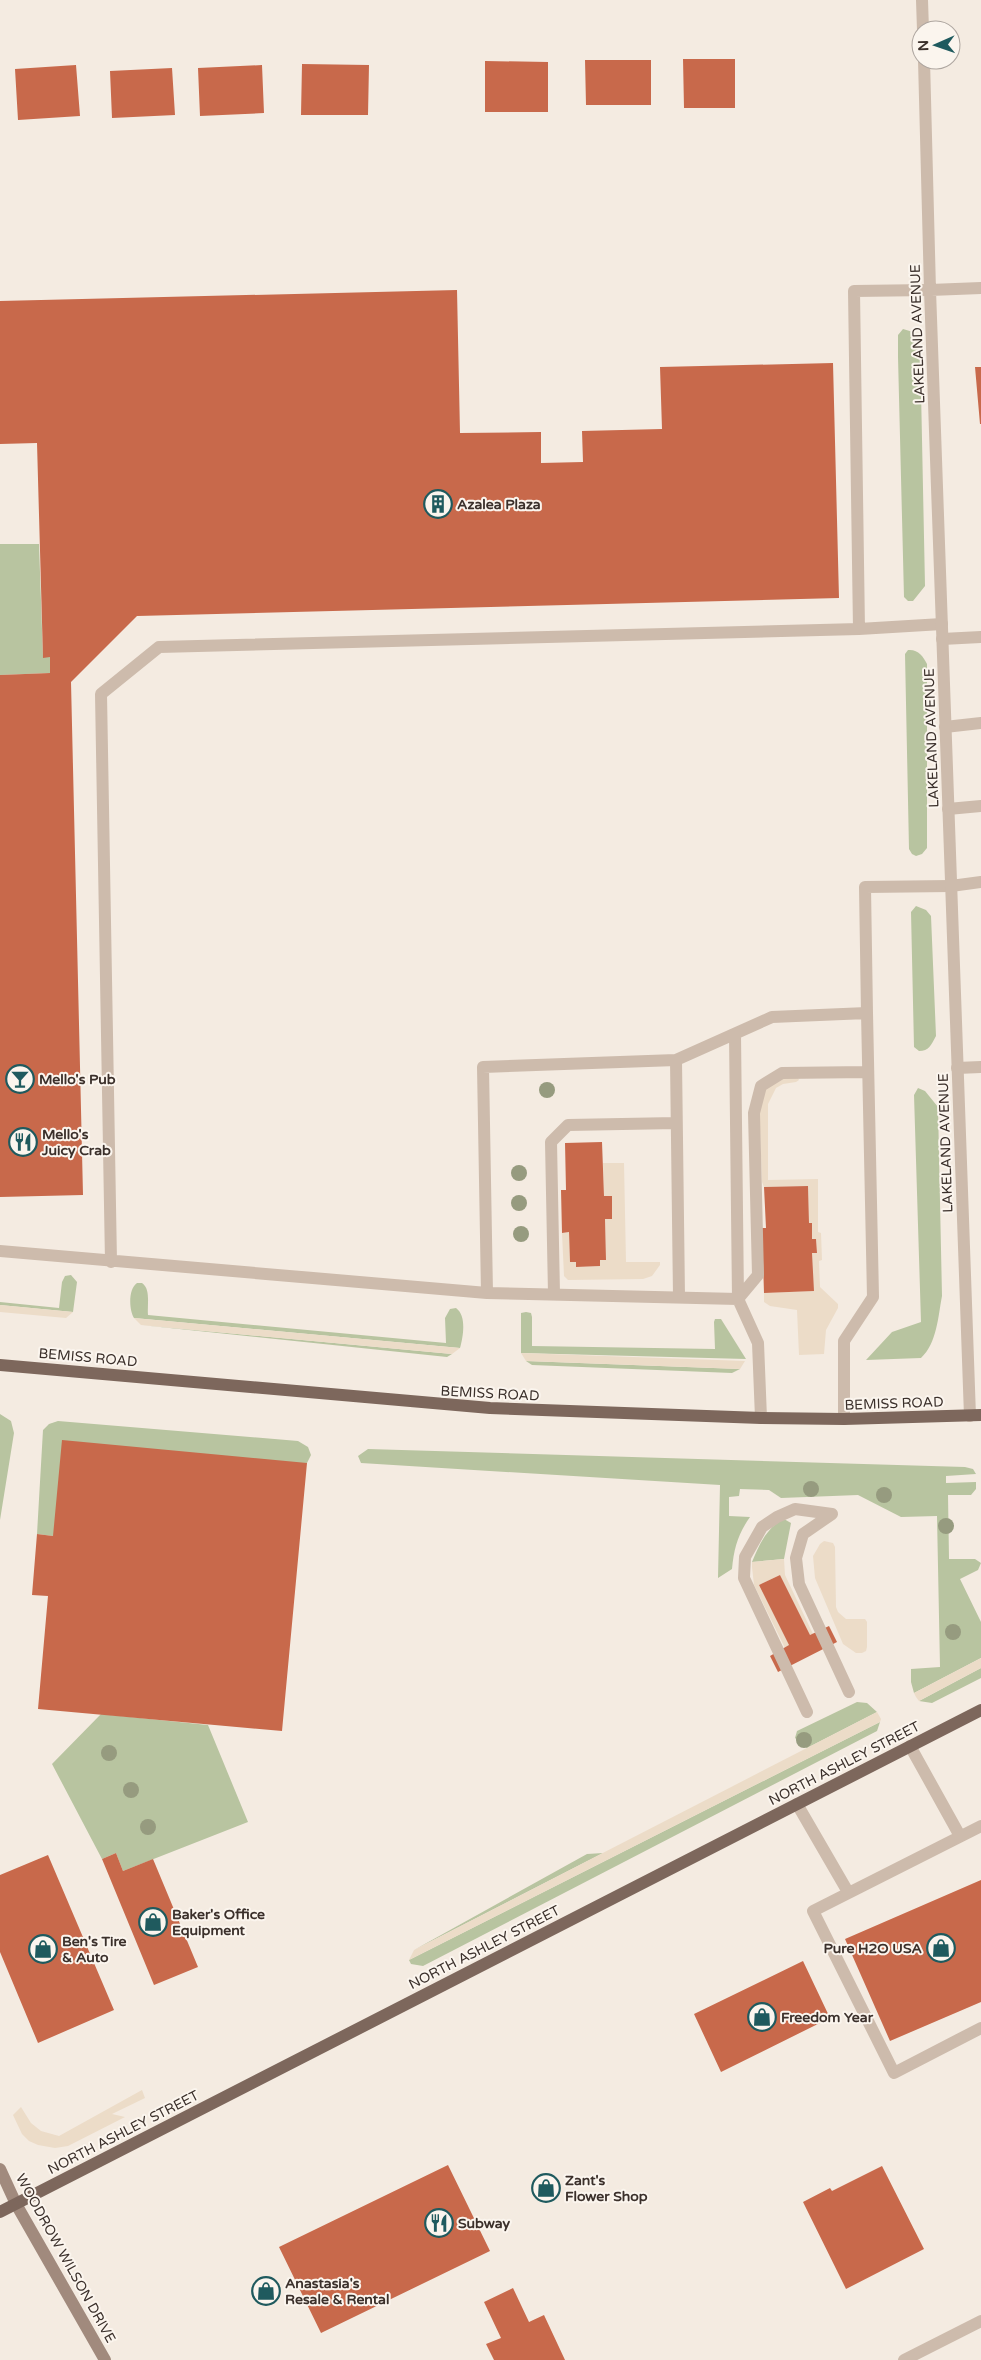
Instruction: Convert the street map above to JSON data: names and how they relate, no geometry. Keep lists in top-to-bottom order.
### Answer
{
  "streets": {
    "main road": ["BEMISS ROAD", "NORTH ASHLEY STREET", "WOODROW WILSON DRIVE"],
    "street": ["LAKELAND AVENUE"]
  },
  "crossings": [
    ["LAKELAND AVENUE", "BEMISS ROAD"],
    ["NORTH ASHLEY STREET", "WOODROW WILSON DRIVE"]
  ],
  "places": {
    "building": ["Azalea Plaza"],
    "bar": ["Mello's Pub"],
    "restaurant": ["Mello's Juicy Crab", "Subway"],
    "shop": [
      "Baker's Office Equipment",
      "Pure H2O USA",
      "Ben's Tire & Auto",
      "Freedom Year",
      "Zant's Flower Shop",
      "Anastasia's Resale & Rental"
    ]
  },
  "north": "left"
}
